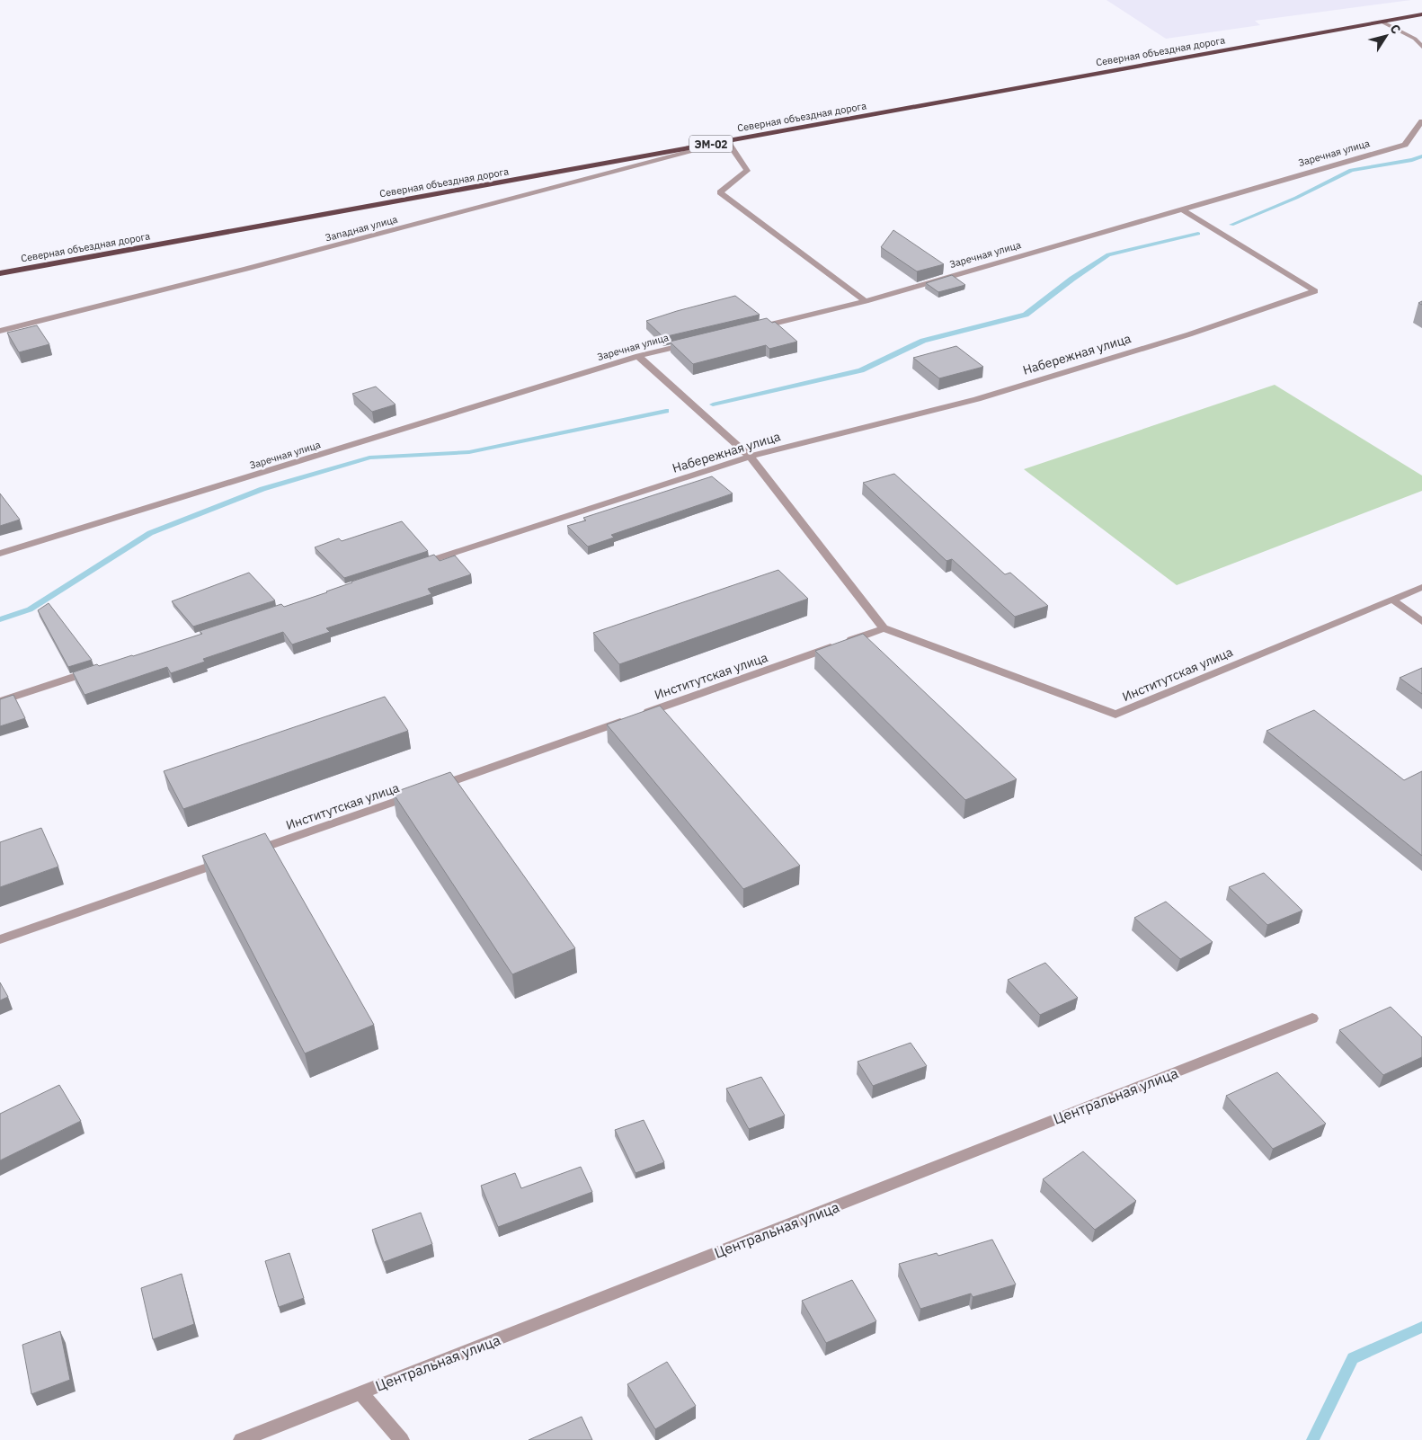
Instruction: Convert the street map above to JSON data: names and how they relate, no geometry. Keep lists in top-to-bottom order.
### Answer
{
  "streets": {
    "highway": ["Северная объездная дорога", "ЭМ-02"],
    "street": [
      "Заречная улица",
      "Западная улица",
      "Набережная улица",
      "Институтская улица",
      "Центральная улица"
    ]
  },
  "crossings": [
    ["Северная объездная дорога", "Западная улица"],
    ["Заречная улица", "Набережная улица"]
  ],
  "north": "top right"
}
